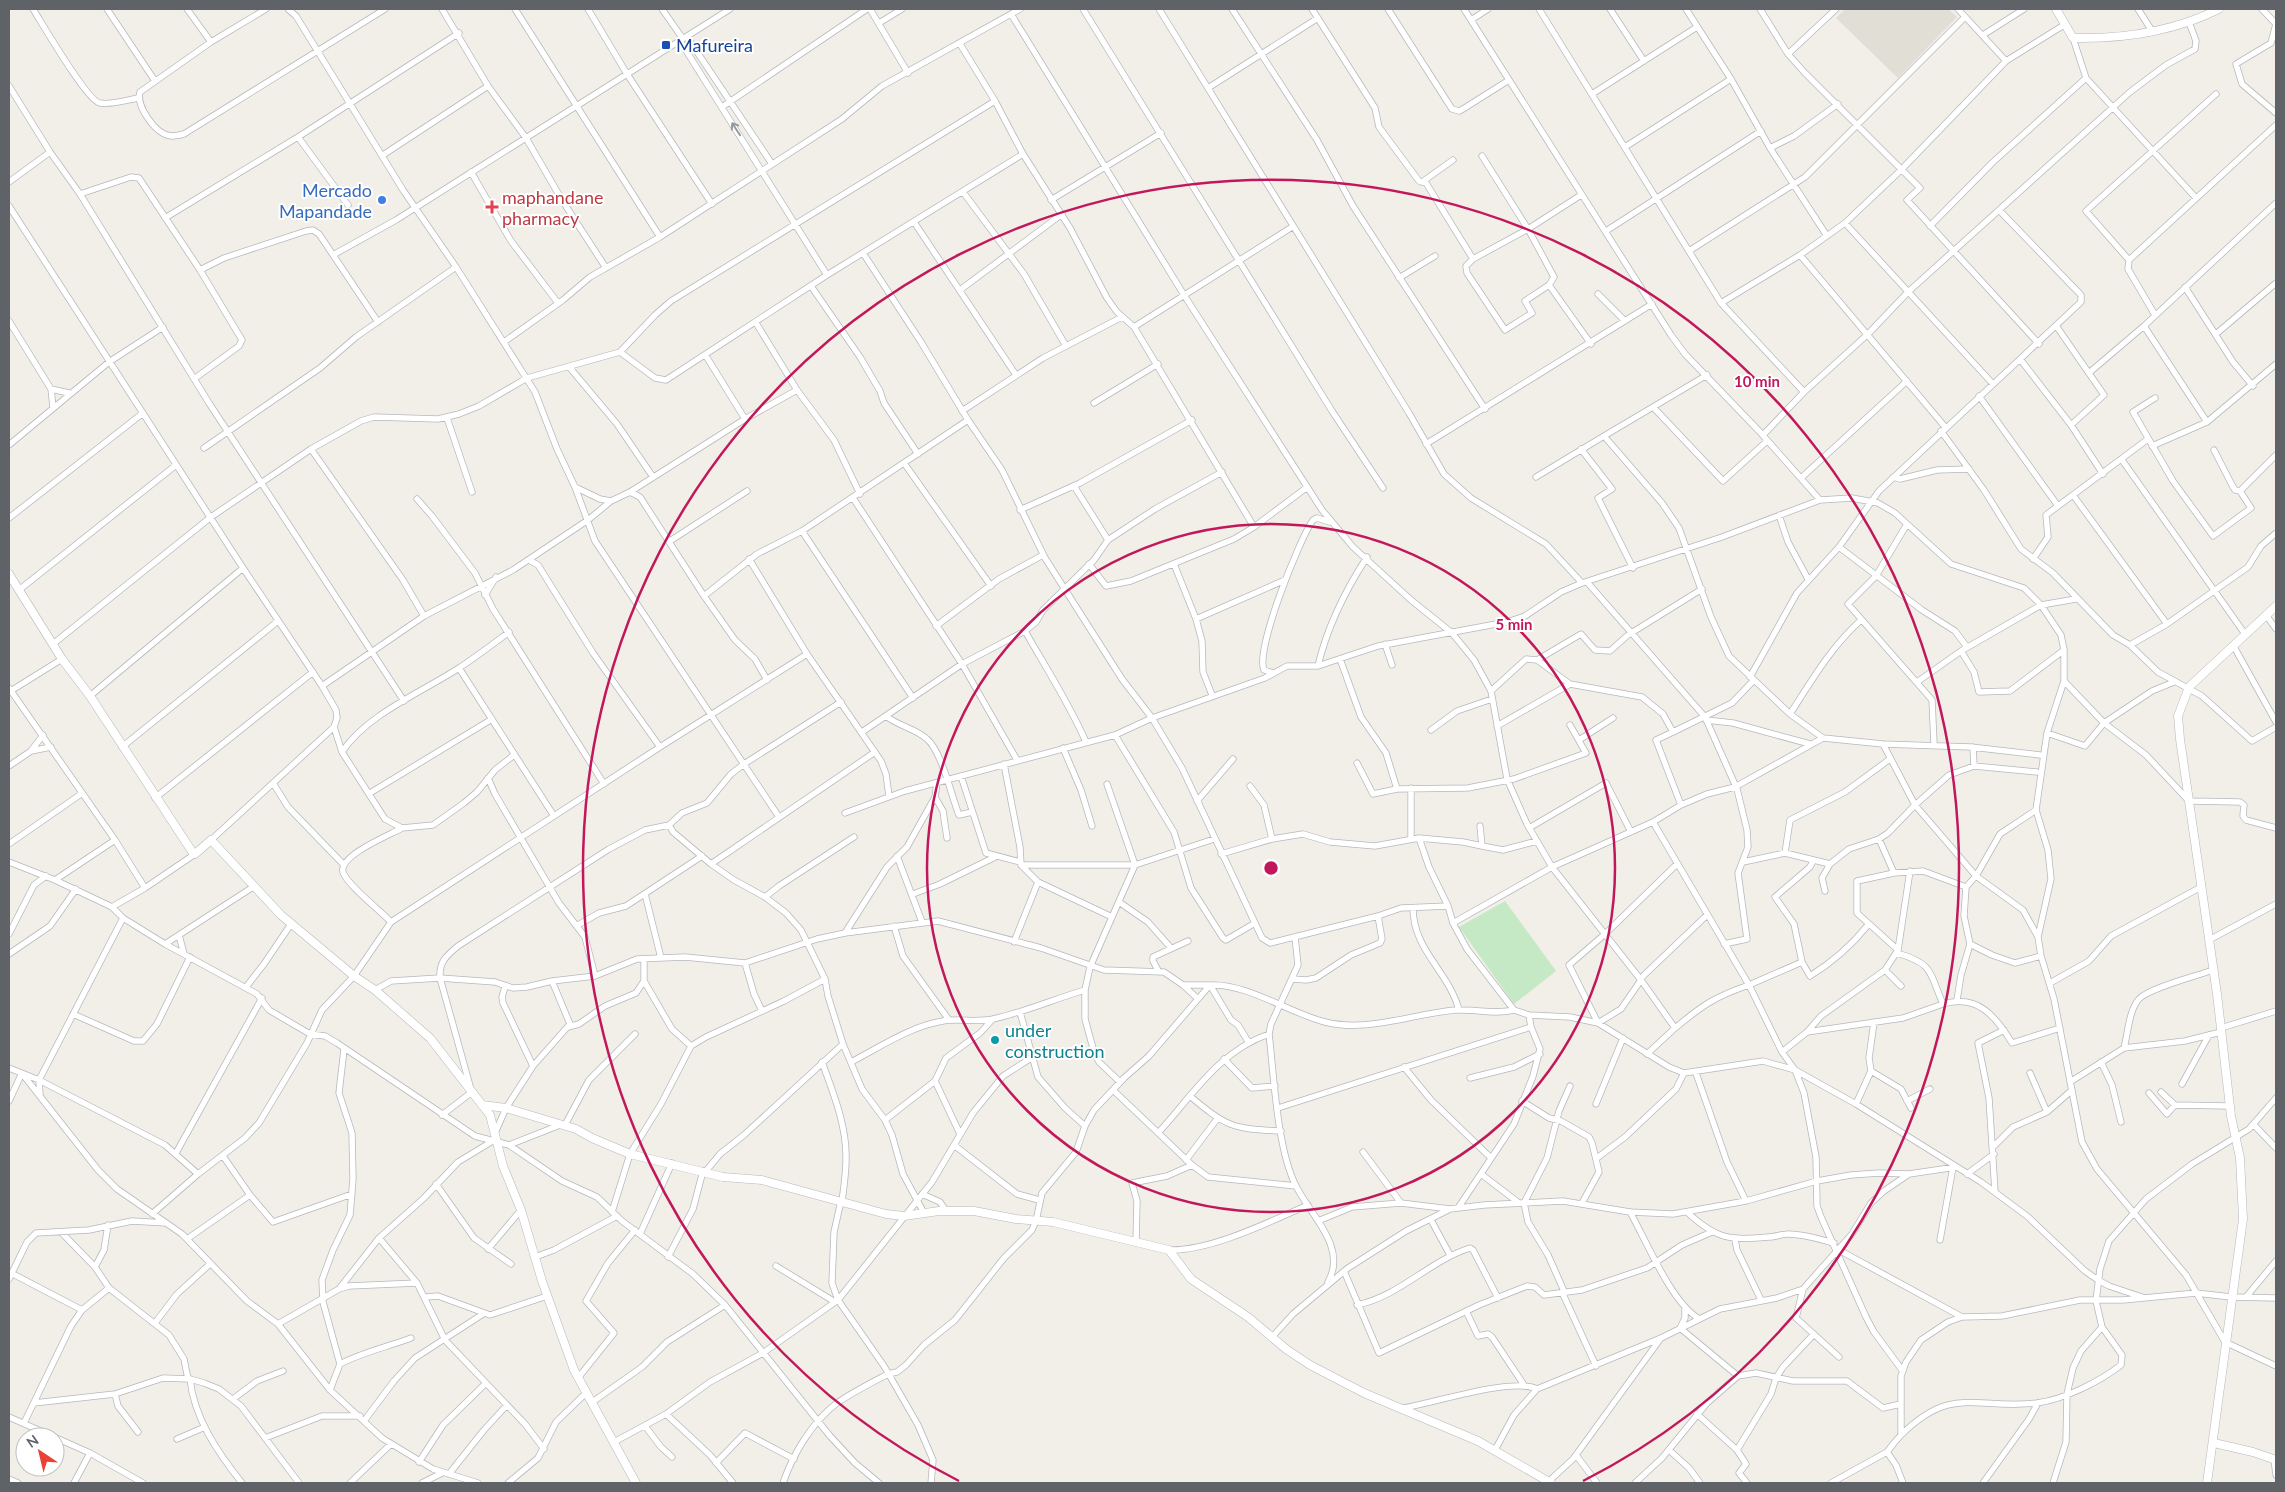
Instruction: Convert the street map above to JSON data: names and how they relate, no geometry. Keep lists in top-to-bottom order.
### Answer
{
  "places": {
    "transit": ["Mafureira"],
    "other": ["Mercado Mapandade", "under construction"],
    "health": ["maphandane pharmacy"]
  },
  "north": "top left",
  "rings": ["10 min", "5 min"]
}
